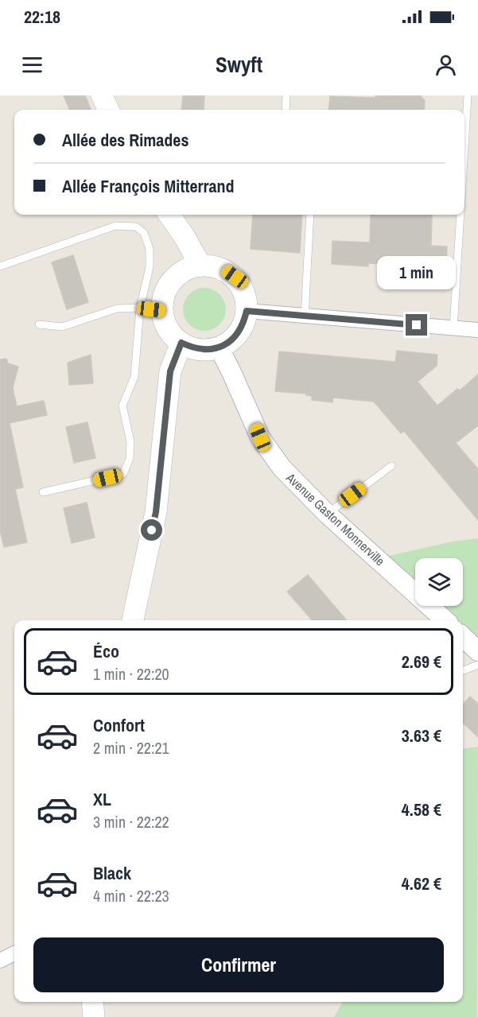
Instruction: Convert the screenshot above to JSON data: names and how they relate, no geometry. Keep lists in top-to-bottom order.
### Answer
{
  "streets": {
    "street": ["Avenue Gaston Monnerville"]
  },
  "page": {
    "status": "22:18",
    "header": "Swyft",
    "banner": ["Allée des Rimades", "Allée François Mitterrand"],
    "bubble": "1 min",
    "list": [
      {
        "name": "Éco",
        "note": "1 min · 22:20",
        "value": "2.69 €"
      },
      {
        "name": "Confort",
        "note": "2 min · 22:21",
        "value": "3.63 €"
      },
      {
        "name": "XL",
        "note": "3 min · 22:22",
        "value": "4.58 €"
      },
      {
        "name": "Black",
        "note": "4 min · 22:23",
        "value": "4.62 €"
      }
    ],
    "buttons": "Confirmer"
  }
}
